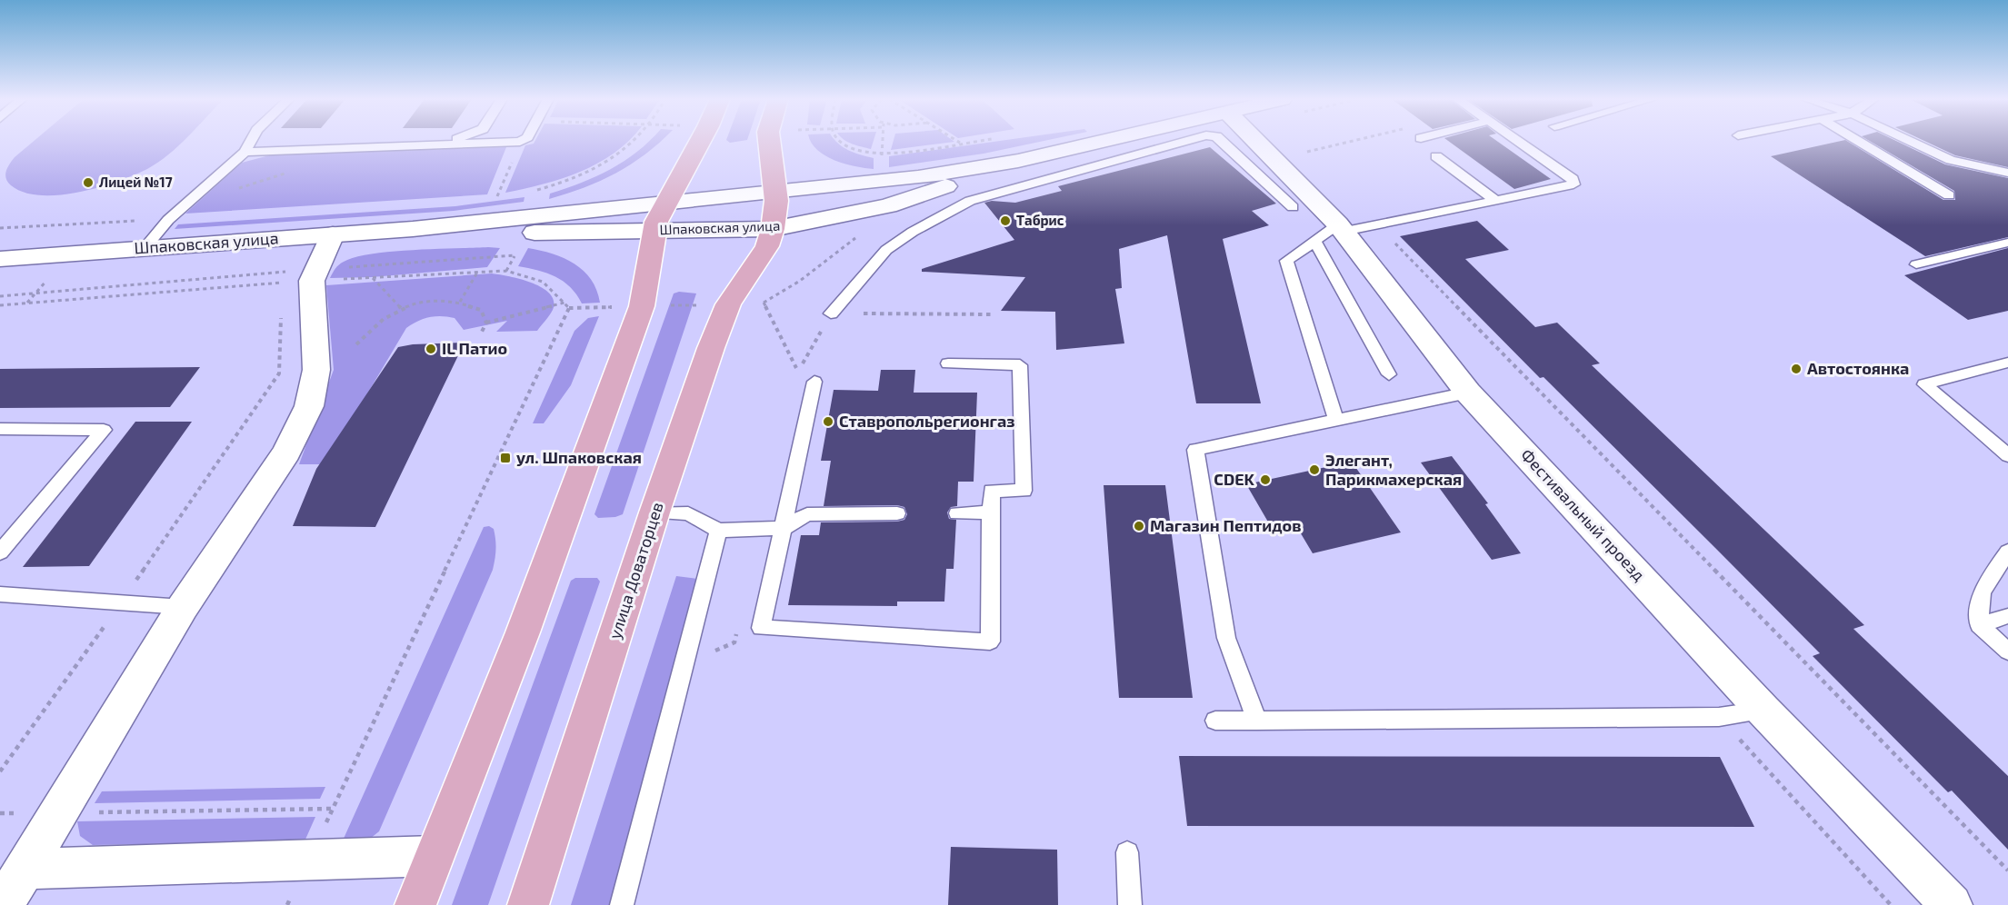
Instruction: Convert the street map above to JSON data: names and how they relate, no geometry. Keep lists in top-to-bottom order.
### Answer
{
  "streets": {
    "main road": ["Шпаковская улица", "Фестивальный проезд", "улица Доваторцев"]
  },
  "crossings": [
    ["Шпаковская улица", "улица Доваторцев"]
  ],
  "places": {
    "other": [
      "Лицей №17",
      "Табрис",
      "IL Патио",
      "Автостоянка",
      "Ставропольрегионгаз",
      "Элегант, Парикмахерская",
      "CDEK",
      "Магазин Пептидов"
    ],
    "transit": ["ул. Шпаковская"]
  }
}
